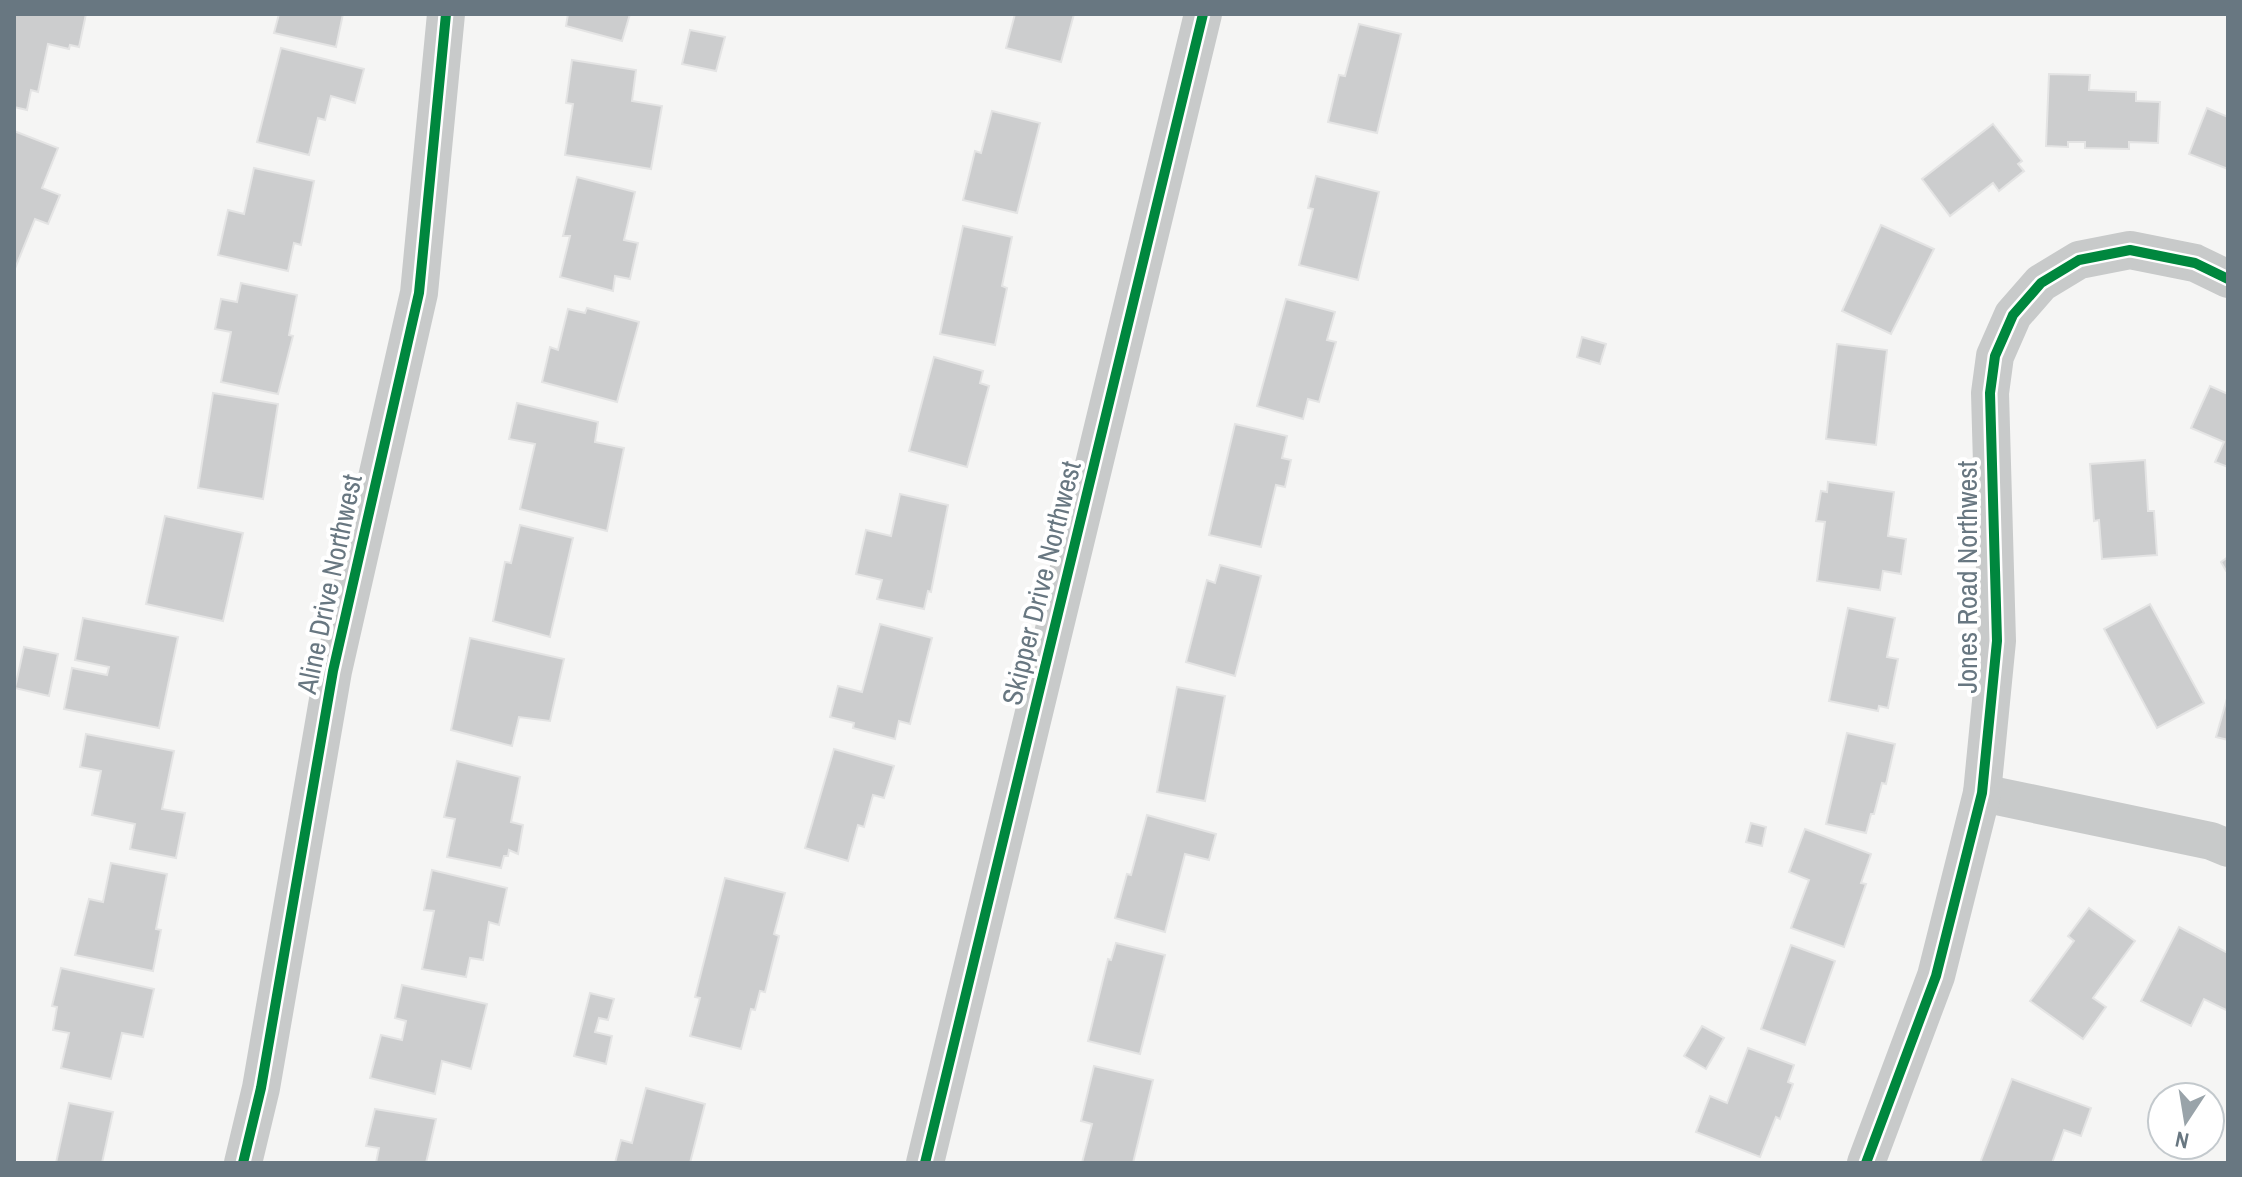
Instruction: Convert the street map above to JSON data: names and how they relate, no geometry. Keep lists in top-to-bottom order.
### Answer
{
  "streets": {
    "street": ["Jones Road Northwest", "Skipper Drive Northwest", "Aline Drive Northwest"]
  },
  "north": "bottom"
}
